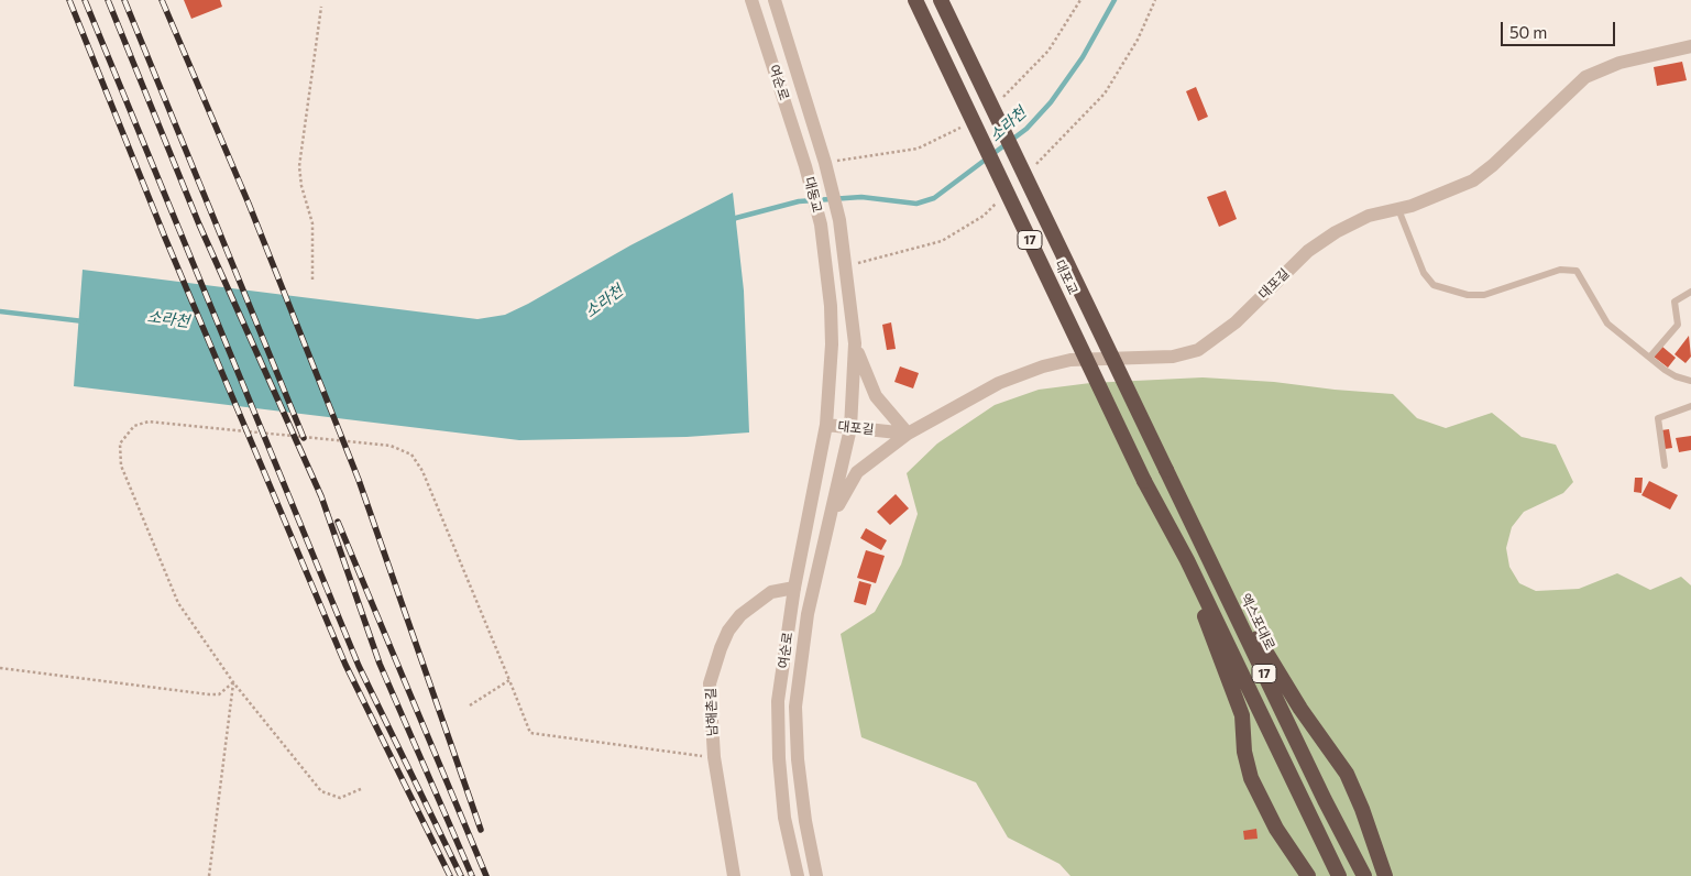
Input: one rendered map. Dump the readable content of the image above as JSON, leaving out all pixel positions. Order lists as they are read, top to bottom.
{
  "streets": {
    "highway": ["17", "대포교", "엑스포대로"],
    "street": [
      "여순로",
      "대동교",
      "대포길",
      "남해촌길"
    ]
  },
  "crossings": [
    ["여순로", "대동교"],
    ["여순로", "대포길"],
    ["여순로", "남해촌길"],
    ["17", "대포교"],
    ["대포교", "엑스포대로"]
  ],
  "water": ["소라천"],
  "scale_bar": "50 m"
}
